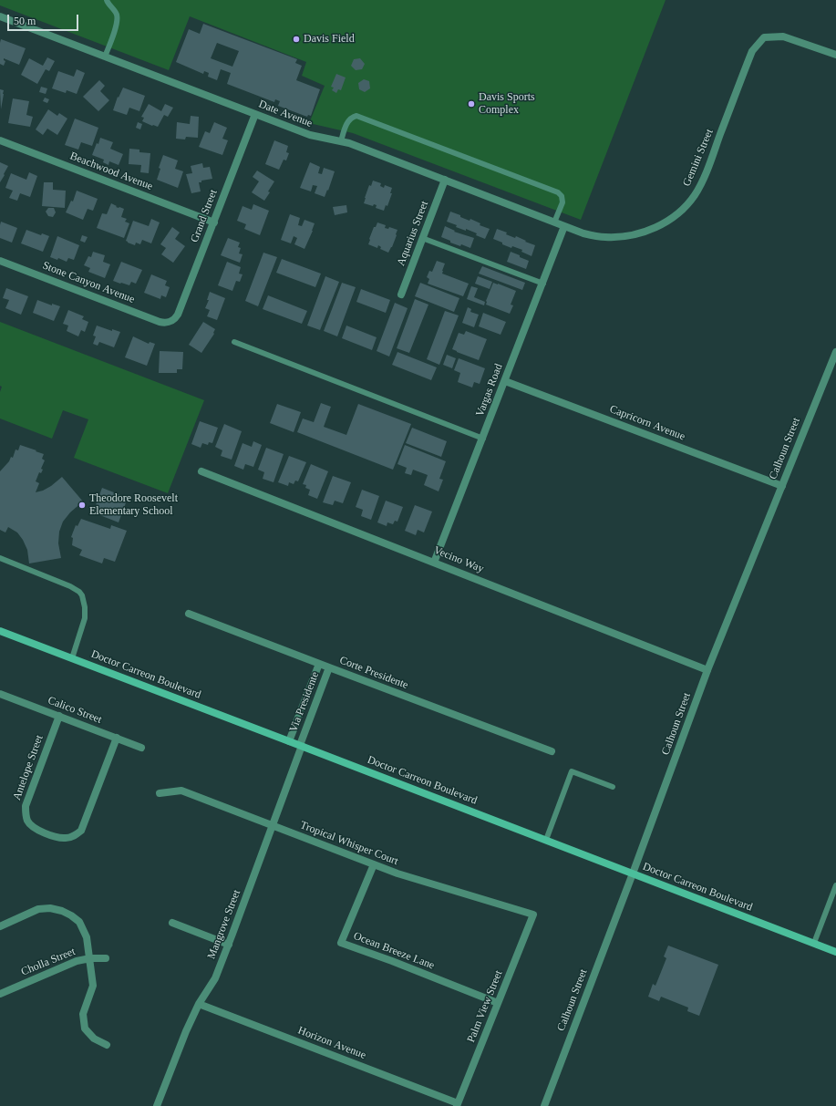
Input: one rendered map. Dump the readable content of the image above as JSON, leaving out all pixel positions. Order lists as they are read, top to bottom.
{
  "streets": {
    "main road": ["Doctor Carreon Boulevard"],
    "street": [
      "Date Avenue",
      "Gemini Street",
      "Beachwood Avenue",
      "Grand Street",
      "Aquarius Street",
      "Stone Canyon Avenue",
      "Vargas Road",
      "Capricorn Avenue",
      "Calhoun Street",
      "Vecino Way",
      "Corte Presidente",
      "Via Presidente",
      "Calico Street",
      "Antelope Street",
      "Tropical Whisper Court",
      "Mangrove Street",
      "Ocean Breeze Lane",
      "Cholla Street",
      "Palm View Street",
      "Horizon Avenue"
    ]
  },
  "crossings": [
    ["Date Avenue", "Gemini Street"],
    ["Date Avenue", "Grand Street"],
    ["Date Avenue", "Aquarius Street"],
    ["Date Avenue", "Vargas Road"],
    ["Gemini Street", "Vargas Road"],
    ["Beachwood Avenue", "Grand Street"],
    ["Grand Street", "Stone Canyon Avenue"],
    ["Vargas Road", "Capricorn Avenue"],
    ["Vargas Road", "Vecino Way"],
    ["Capricorn Avenue", "Calhoun Street"],
    ["Calhoun Street", "Vecino Way"],
    ["Calhoun Street", "Doctor Carreon Boulevard"],
    ["Corte Presidente", "Via Presidente"],
    ["Doctor Carreon Boulevard", "Via Presidente"],
    ["Doctor Carreon Boulevard", "Mangrove Street"],
    ["Via Presidente", "Mangrove Street"],
    ["Calico Street", "Antelope Street"],
    ["Tropical Whisper Court", "Mangrove Street"],
    ["Tropical Whisper Court", "Ocean Breeze Lane"],
    ["Tropical Whisper Court", "Palm View Street"],
    ["Mangrove Street", "Horizon Avenue"],
    ["Ocean Breeze Lane", "Palm View Street"],
    ["Palm View Street", "Horizon Avenue"]
  ],
  "places": ["Davis Field", "Davis Sports Complex", "Theodore Roosevelt Elementary School"],
  "scale_bar": "50 m"
}
